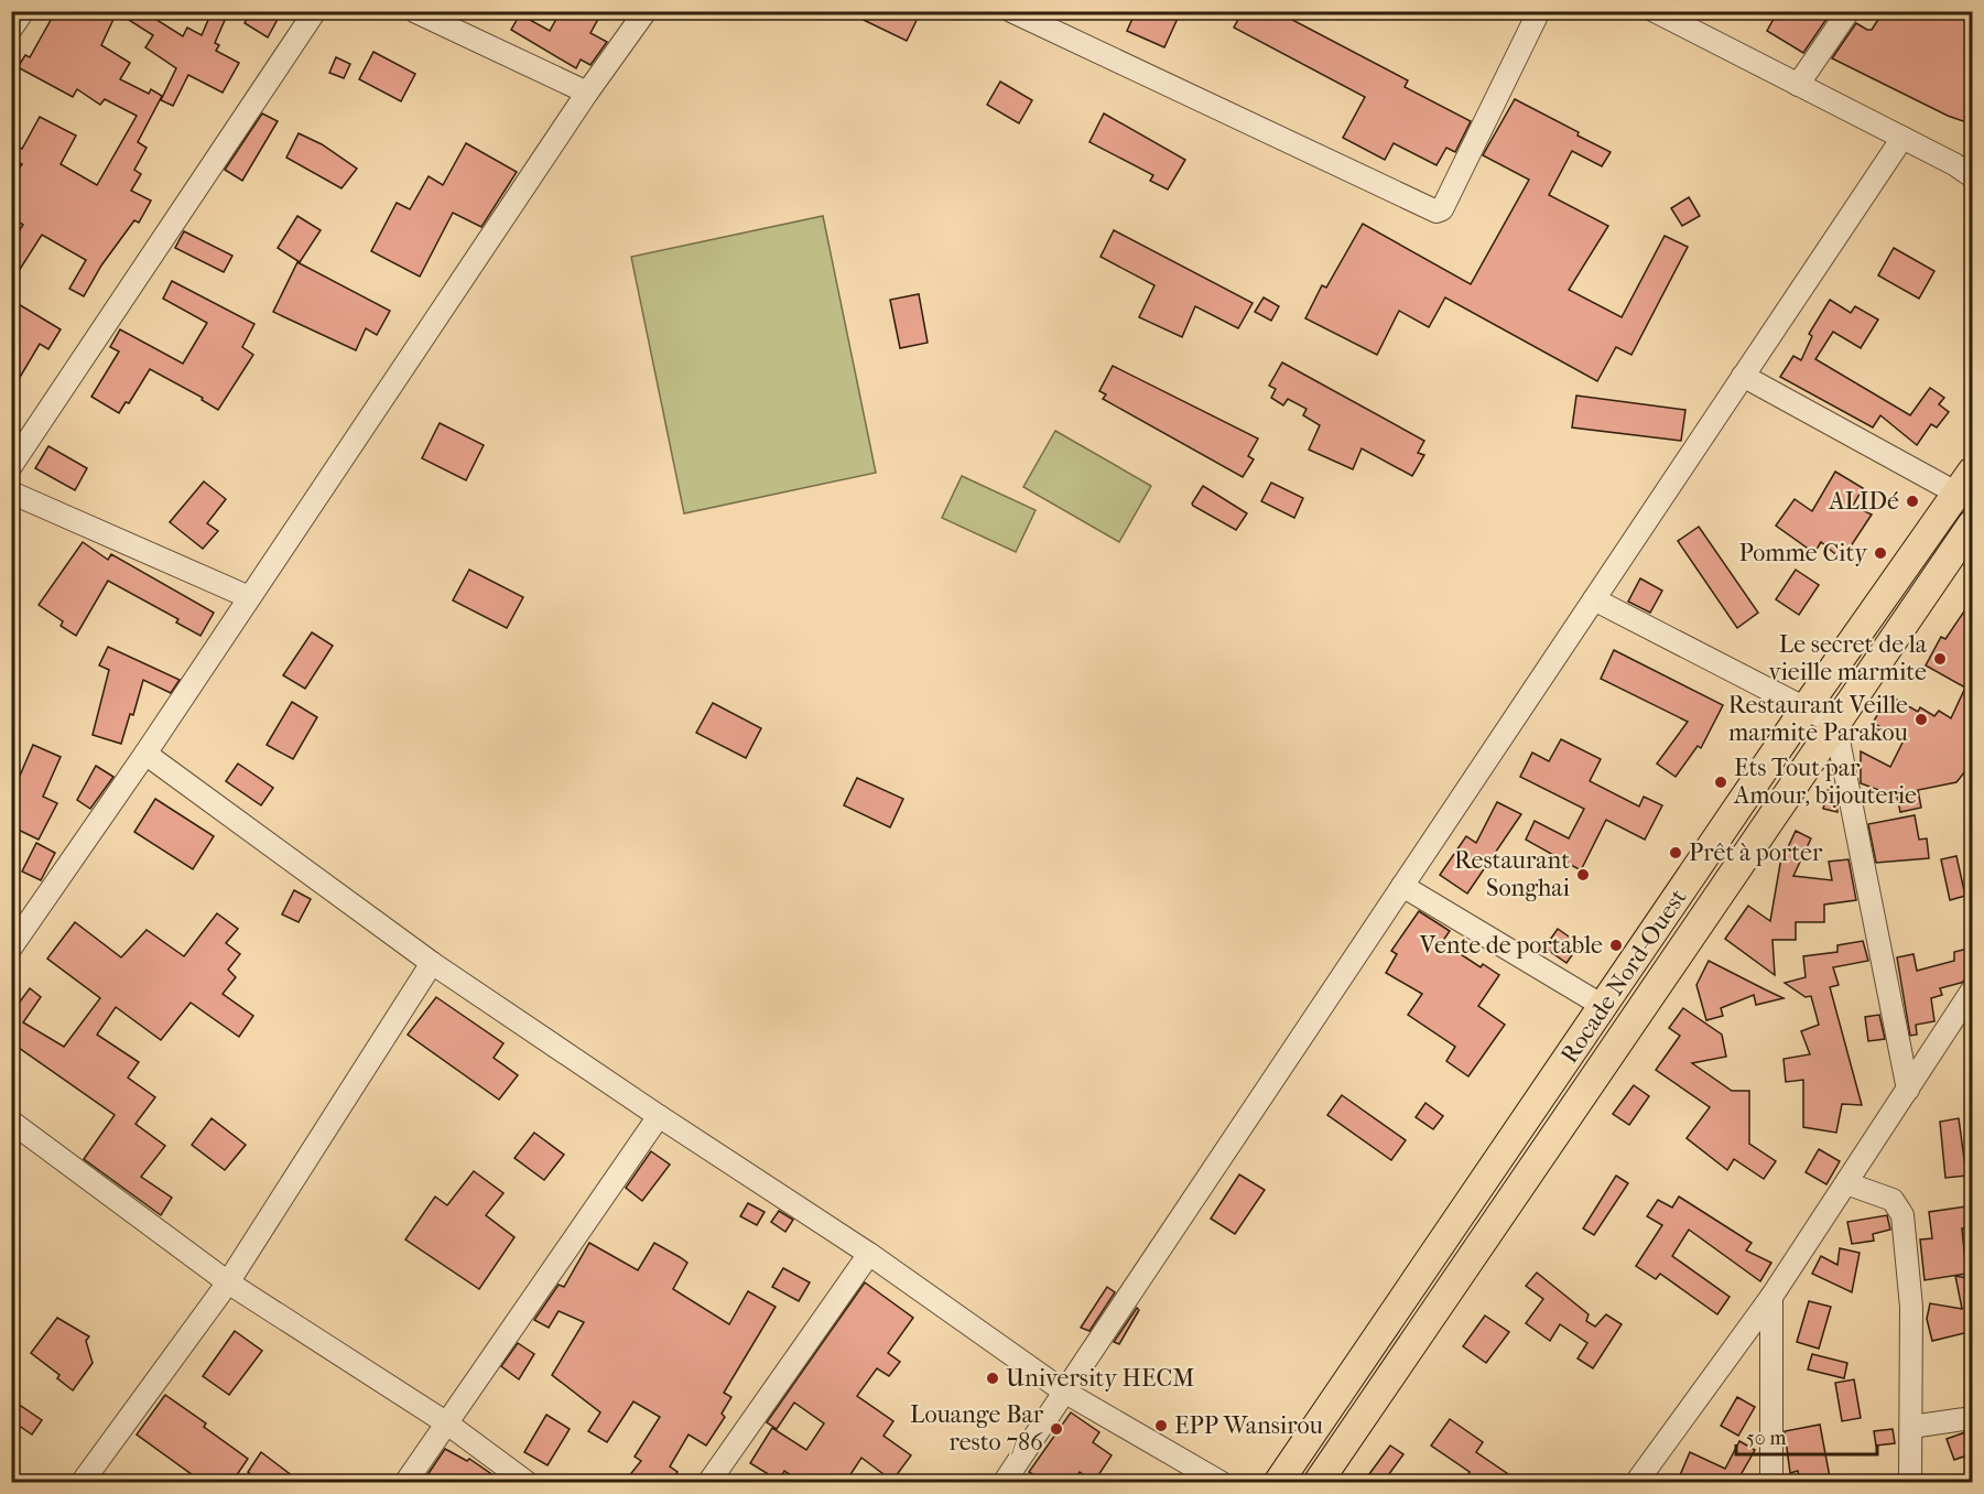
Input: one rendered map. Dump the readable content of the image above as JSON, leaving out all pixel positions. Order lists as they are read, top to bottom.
{
  "streets": {
    "main road": ["Rocade Nord-Ouest"]
  },
  "places": [
    "ALIDé",
    "Pomme City",
    "Le secret de la vieille marmite",
    "Restaurant Veille marmite Parakou",
    "Ets Tout par Amour, bijouterie",
    "Prêt à porter",
    "Restaurant Songhai",
    "Vente de portable",
    "University HECM",
    "EPP Wansirou",
    "Louange Bar resto 786"
  ],
  "scale_bar": "50 m"
}
